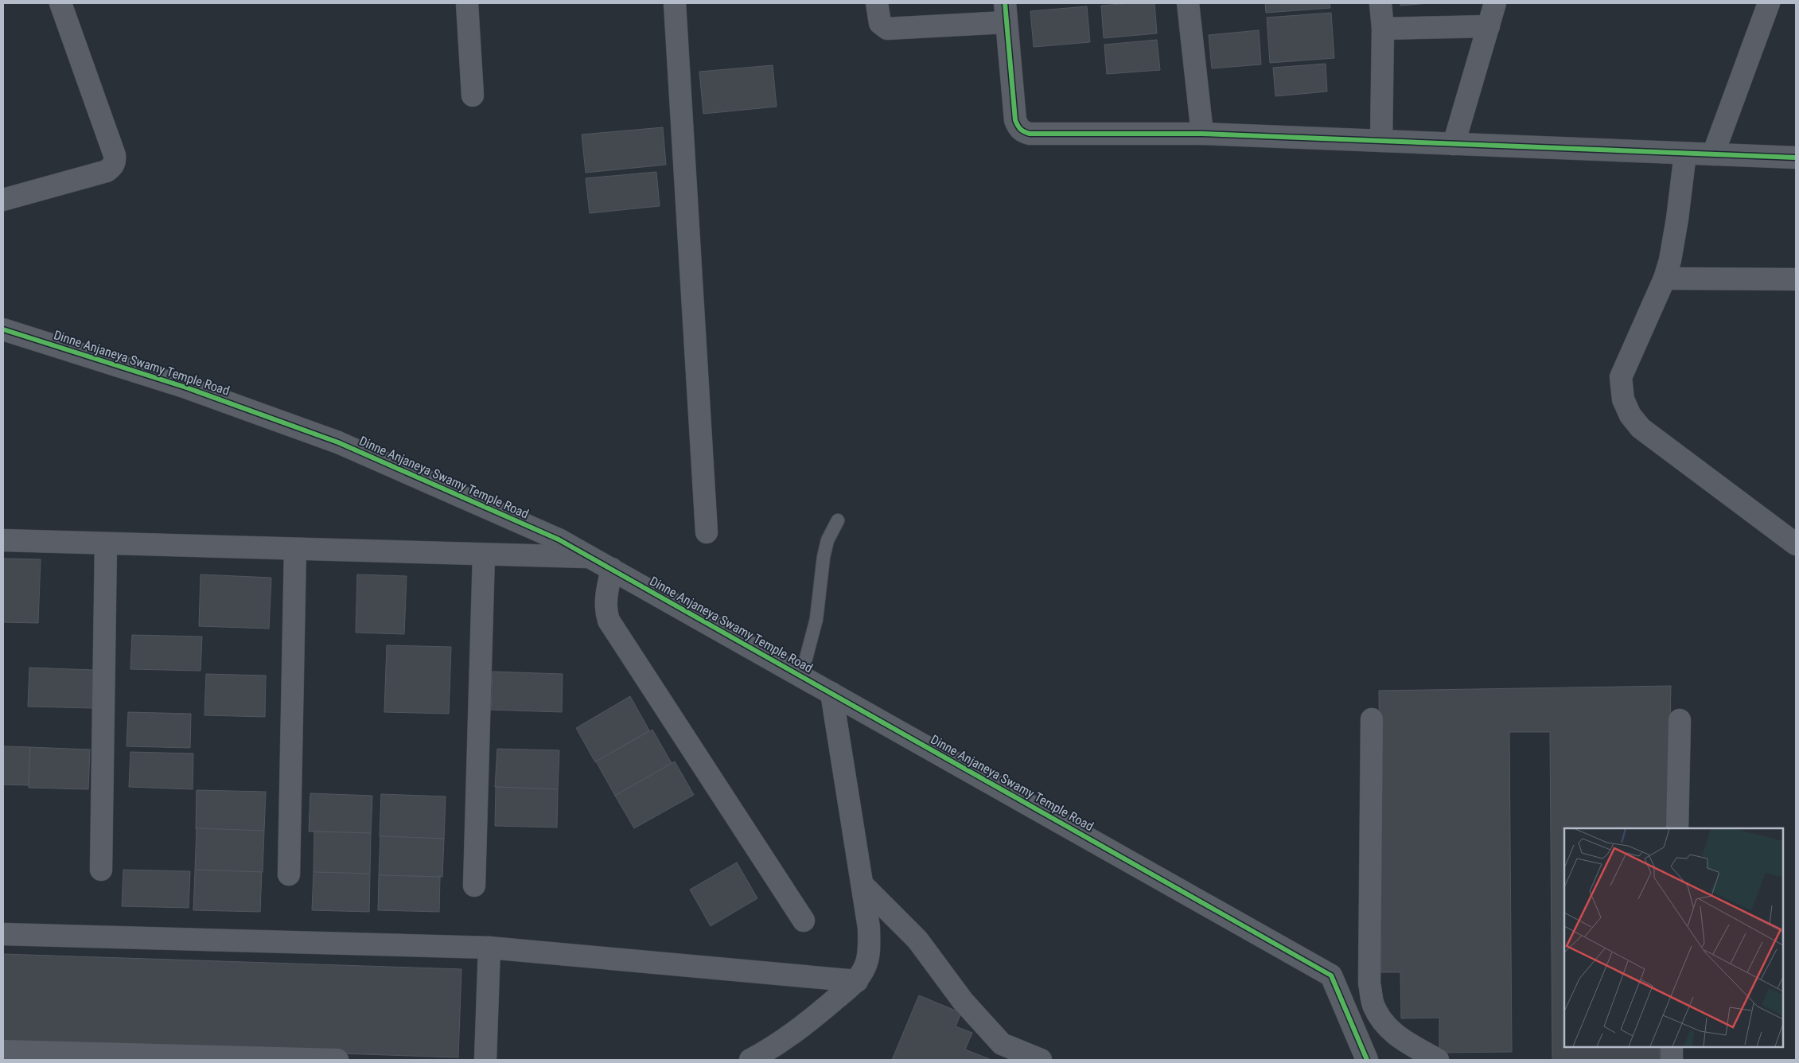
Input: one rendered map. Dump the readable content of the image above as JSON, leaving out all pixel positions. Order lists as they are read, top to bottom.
{
  "streets": {
    "street": ["Dinne Anjaneya Swamy Temple Road"]
  }
}
